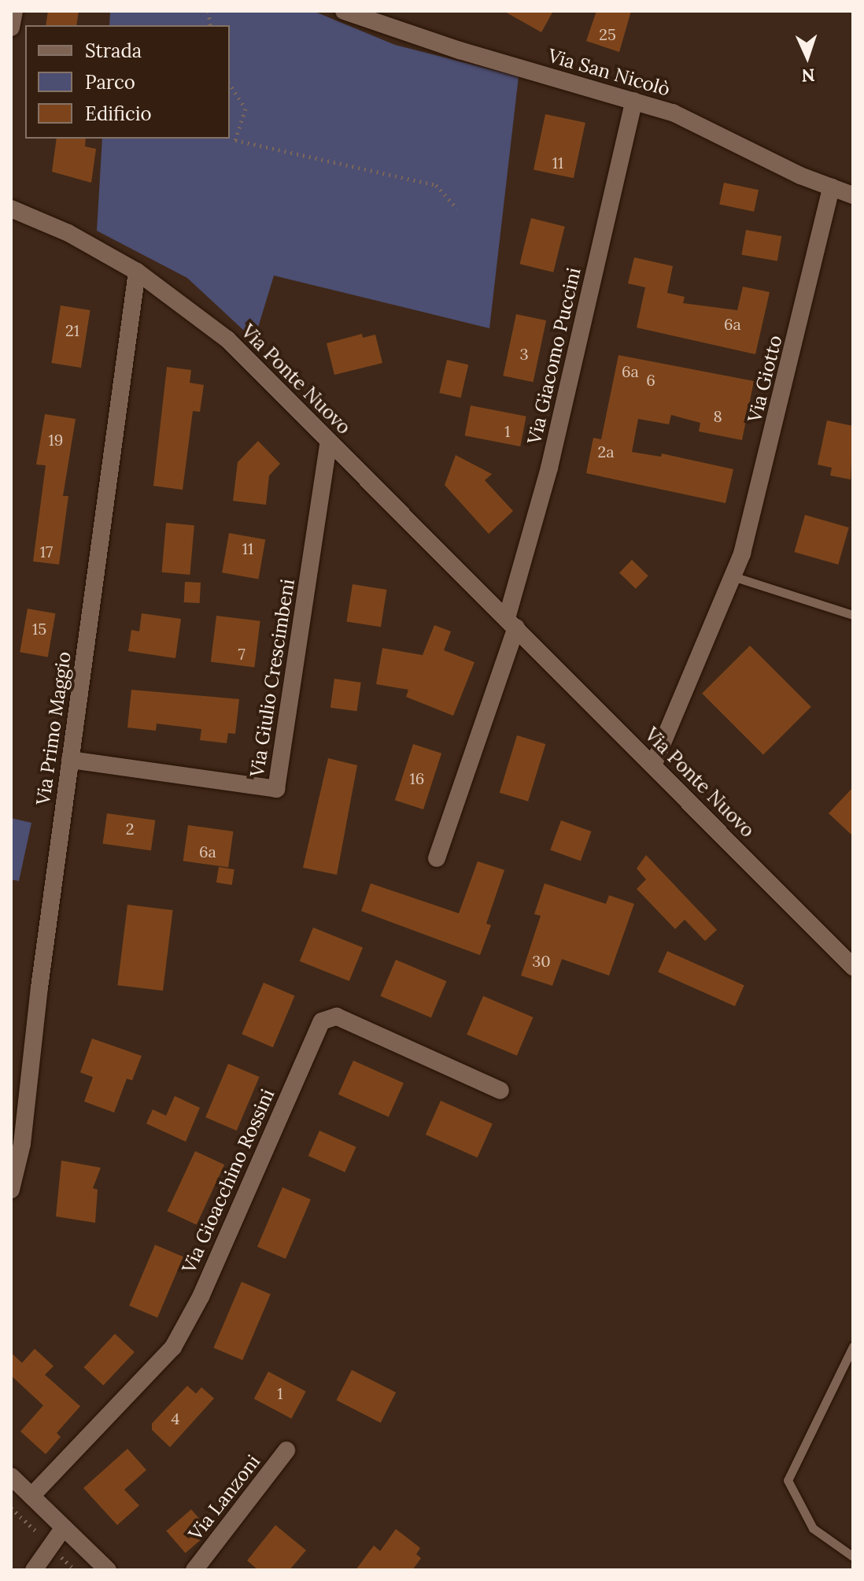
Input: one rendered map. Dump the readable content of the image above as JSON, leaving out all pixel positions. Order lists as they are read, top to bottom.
{
  "streets": {
    "street": [
      "Via San Nicolò",
      "Via Giacomo Puccini",
      "Via Giotto",
      "Via Ponte Nuovo",
      "Via Giulio Crescimbeni",
      "Via Primo Maggio",
      "Via Gioacchino Rossini",
      "Via Lanzoni"
    ]
  },
  "crossings": [
    ["Via San Nicolò", "Via Giacomo Puccini"],
    ["Via San Nicolò", "Via Giotto"],
    ["Via Giacomo Puccini", "Via Ponte Nuovo"],
    ["Via Giotto", "Via Ponte Nuovo"],
    ["Via Ponte Nuovo", "Via Giulio Crescimbeni"],
    ["Via Ponte Nuovo", "Via Primo Maggio"],
    ["Via Giulio Crescimbeni", "Via Primo Maggio"]
  ],
  "house_numbers": [
    "25",
    "11",
    "6a",
    "21",
    "3",
    "6a",
    "6",
    "8",
    "1",
    "19",
    "2a",
    "11",
    "17",
    "15",
    "7",
    "16",
    "2",
    "6a",
    "30",
    "1",
    "4"
  ],
  "legend": ["Strada", "Parco", "Edificio"],
  "north": "bottom"
}
